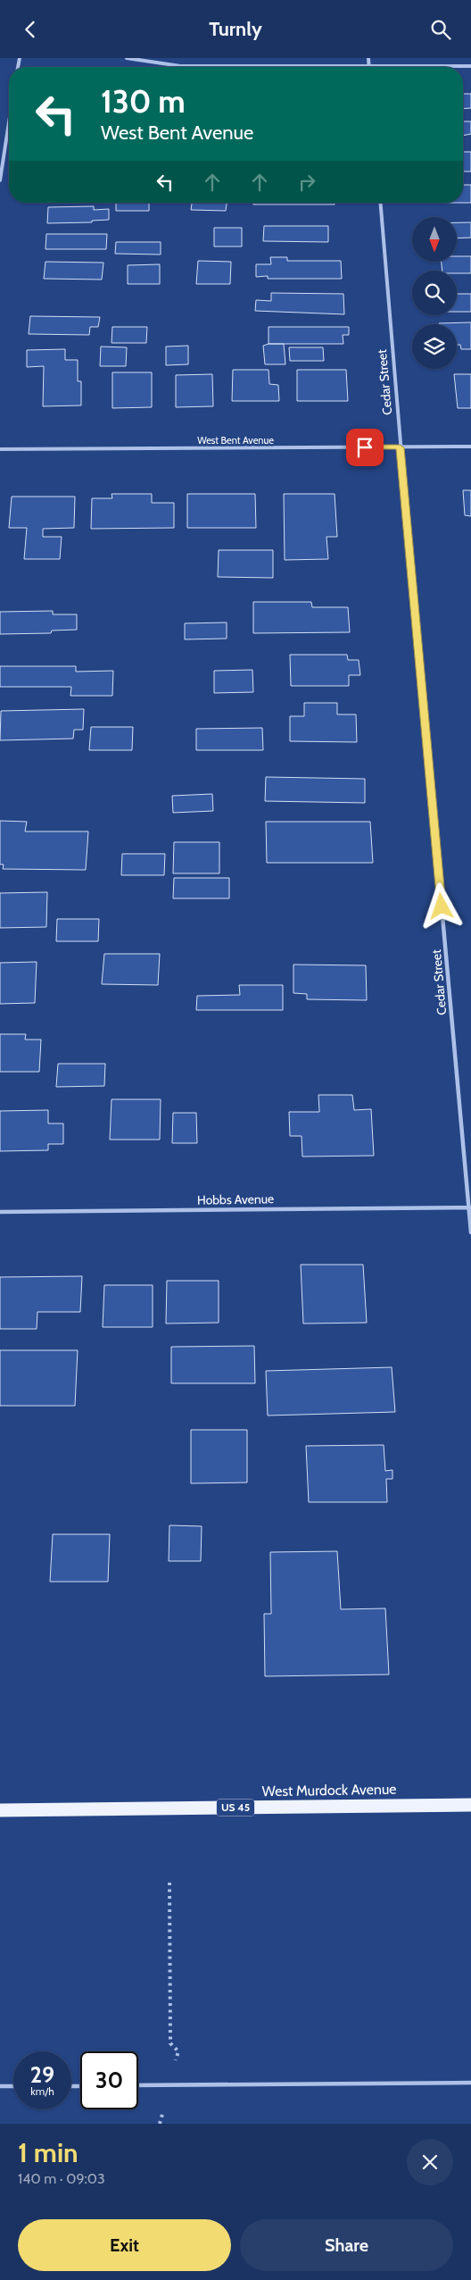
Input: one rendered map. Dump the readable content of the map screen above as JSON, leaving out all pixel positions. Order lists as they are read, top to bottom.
{
  "streets": {
    "main road": ["West Murdock Avenue", "US 45"],
    "street": ["Cedar Street", "West Bent Avenue", "Hobbs Avenue"]
  },
  "crossings": [
    ["Cedar Street", "West Bent Avenue"],
    ["Cedar Street", "Hobbs Avenue"]
  ],
  "north": "bottom",
  "page": {
    "header": "Turnly",
    "turn": ["130 m", "West Bent Avenue"],
    "speed": "29 km/h",
    "limit": "30",
    "heading": ["1 min", "140 m · 09:03"],
    "buttons": ["Exit", "Share"]
  }
}
